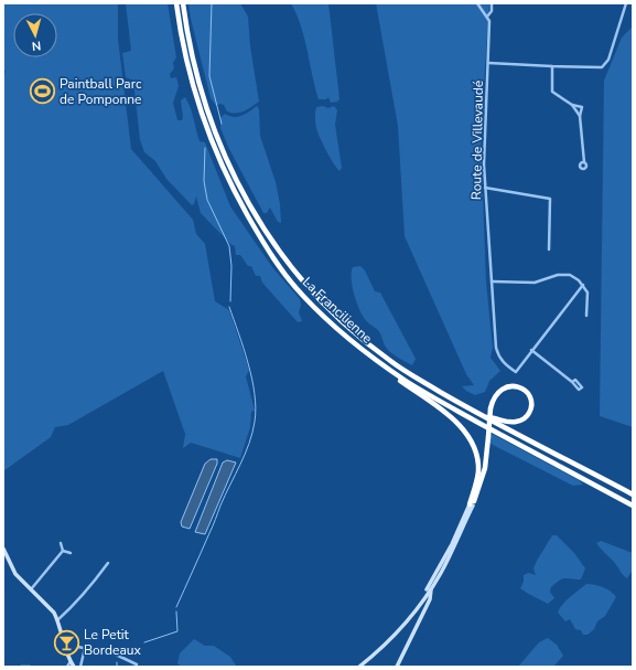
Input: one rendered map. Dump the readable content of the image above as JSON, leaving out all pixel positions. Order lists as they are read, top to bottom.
{
  "streets": {
    "highway": ["La Francilienne"],
    "street": ["Route de Villevaudé"]
  },
  "places": {
    "sports": ["Paintball Parc de Pomponne"],
    "bar": ["Le Petit Bordeaux"]
  },
  "north": "bottom"
}
